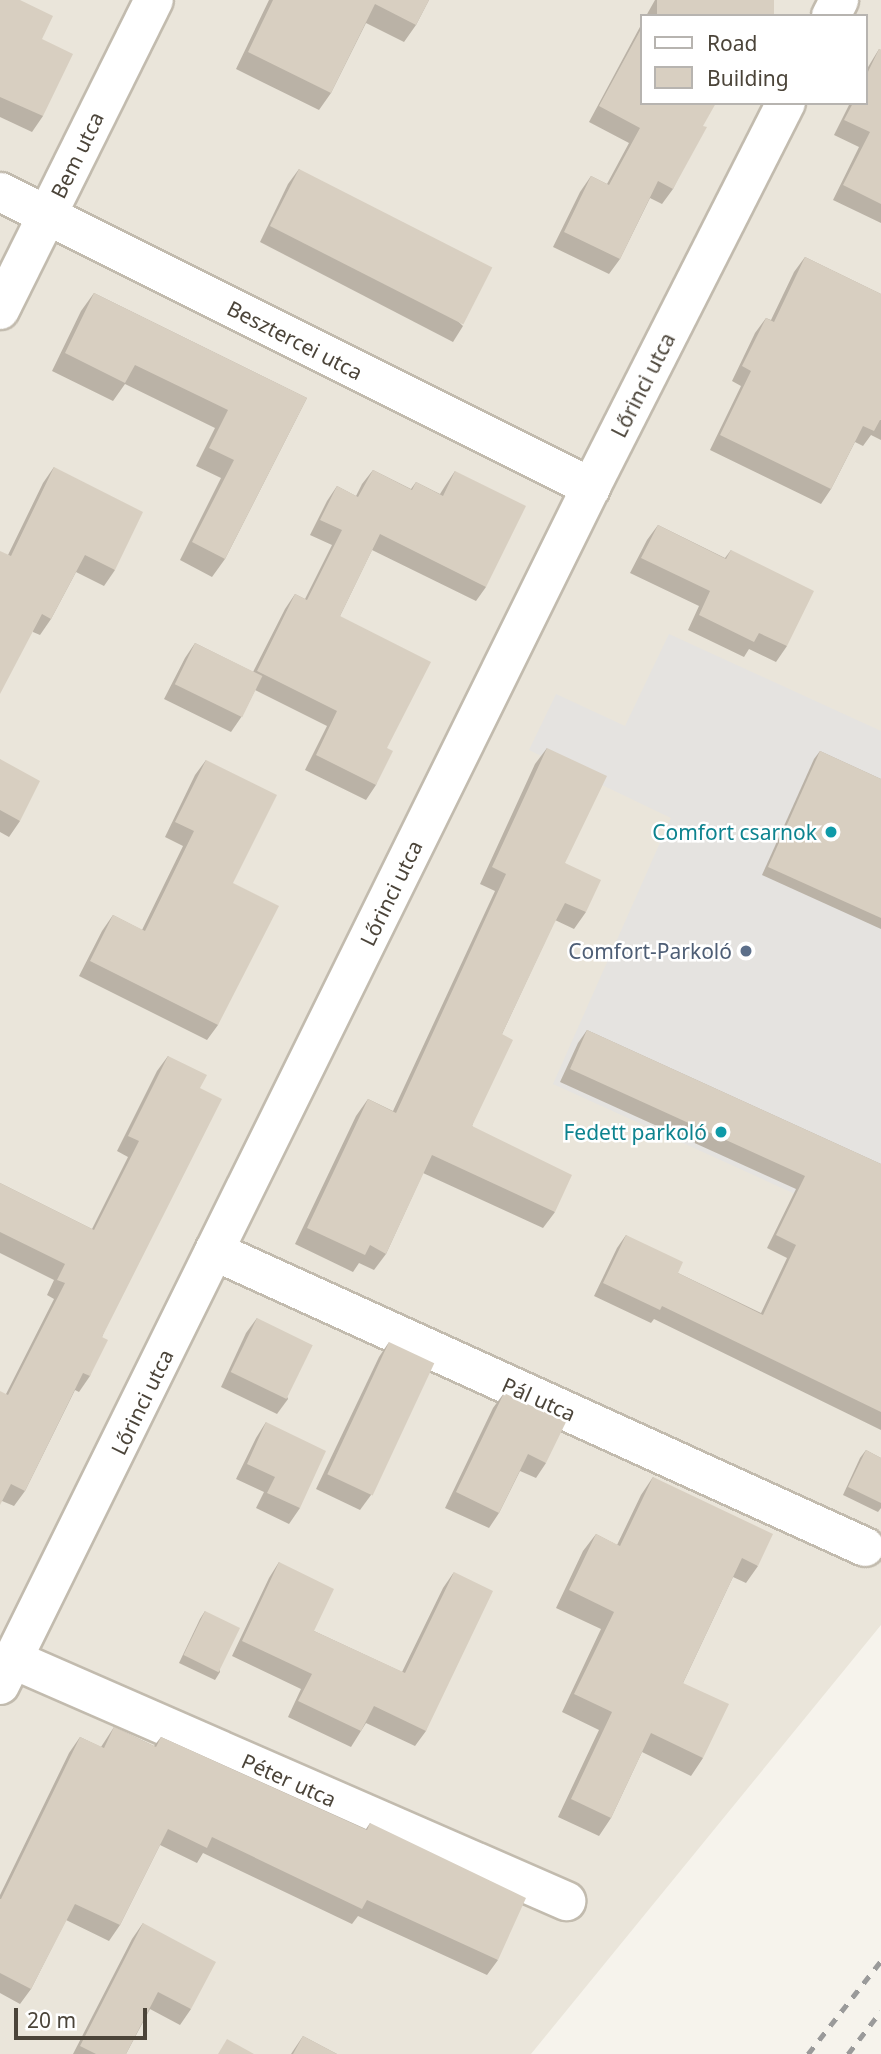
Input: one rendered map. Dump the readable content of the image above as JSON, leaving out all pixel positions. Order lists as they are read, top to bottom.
{
  "streets": {
    "street": [
      "Bem utca",
      "Besztercei utca",
      "Lőrinci utca",
      "Pál utca",
      "Péter utca"
    ]
  },
  "crossings": [
    ["Bem utca", "Besztercei utca"],
    ["Besztercei utca", "Lőrinci utca"],
    ["Lőrinci utca", "Pál utca"],
    ["Lőrinci utca", "Péter utca"]
  ],
  "places": ["Comfort csarnok", "Comfort-Parkoló", "Fedett parkoló"],
  "legend": ["Road", "Building"],
  "scale_bar": "20 m"
}
